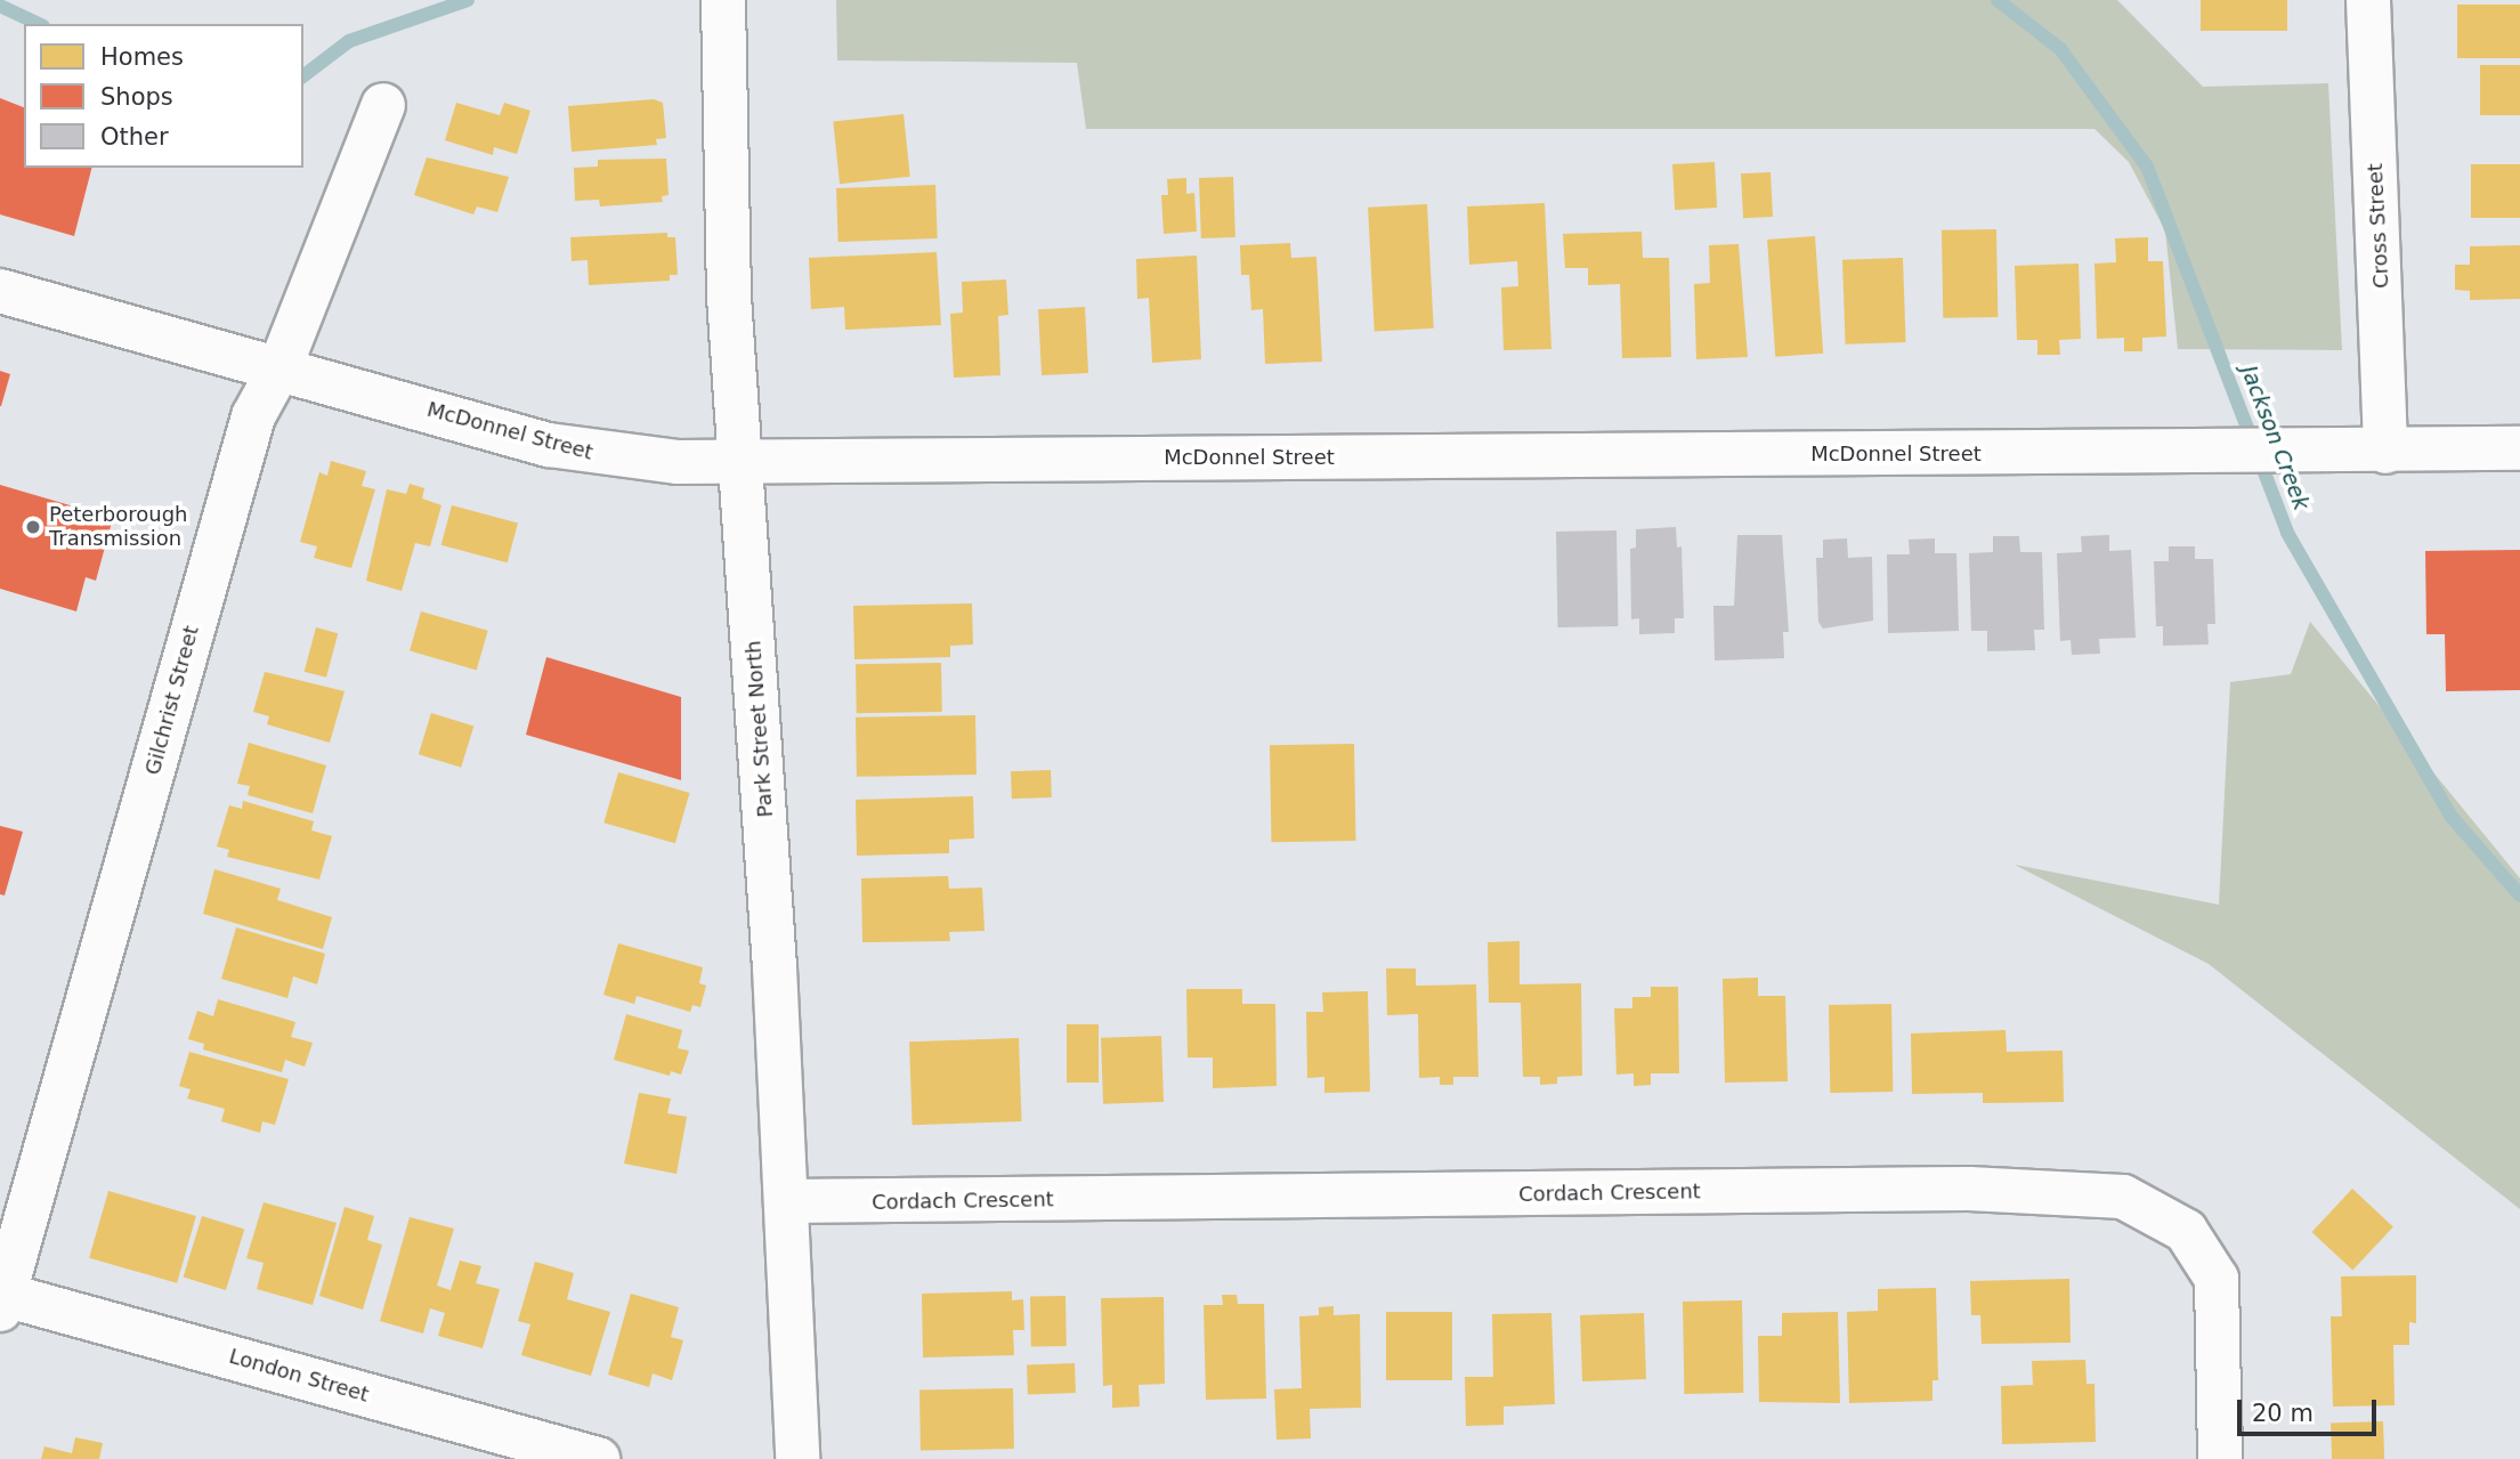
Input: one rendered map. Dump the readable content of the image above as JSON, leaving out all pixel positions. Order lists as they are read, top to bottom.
{
  "streets": {
    "street": [
      "Cross Street",
      "McDonnel Street",
      "Gilchrist Street",
      "Park Street North",
      "Cordach Crescent",
      "London Street"
    ]
  },
  "crossings": [
    ["Cross Street", "McDonnel Street"],
    ["McDonnel Street", "Gilchrist Street"],
    ["McDonnel Street", "Park Street North"],
    ["Gilchrist Street", "London Street"],
    ["Park Street North", "Cordach Crescent"]
  ],
  "water": ["Jackson Creek"],
  "places": ["Peterborough Transmission"],
  "legend": ["Homes", "Shops", "Other"],
  "scale_bar": "20 m"
}
